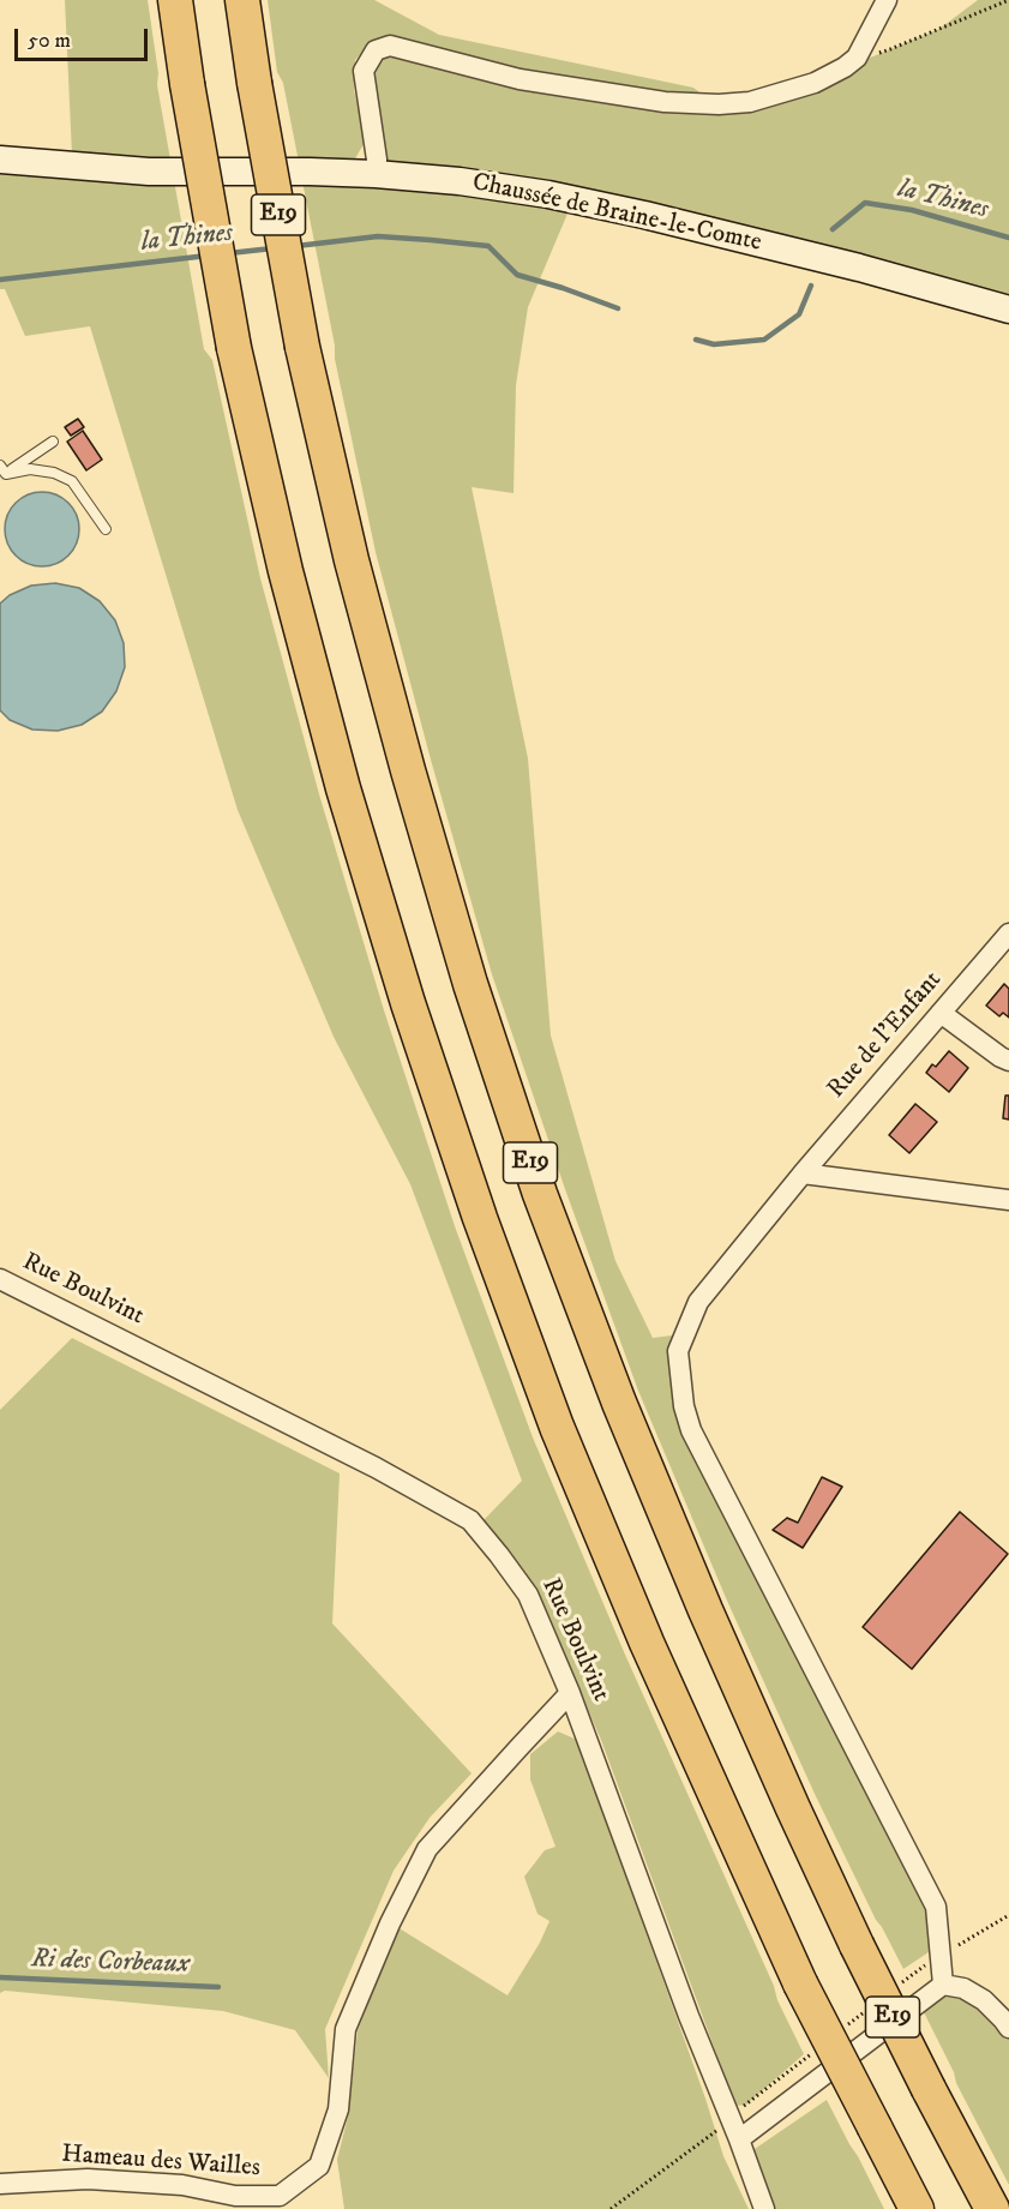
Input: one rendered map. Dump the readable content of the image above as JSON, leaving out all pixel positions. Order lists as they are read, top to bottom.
{
  "streets": {
    "highway": ["E19"],
    "main road": ["Chaussée de Braine-le-Comte"],
    "street": ["Rue de l'Enfant", "Rue Boulvint", "Hameau des Wailles"]
  },
  "crossings": [
    ["Rue Boulvint", "Hameau des Wailles"]
  ],
  "water": ["la Thines", "Ri des Corbeaux"],
  "scale_bar": "50 m"
}
